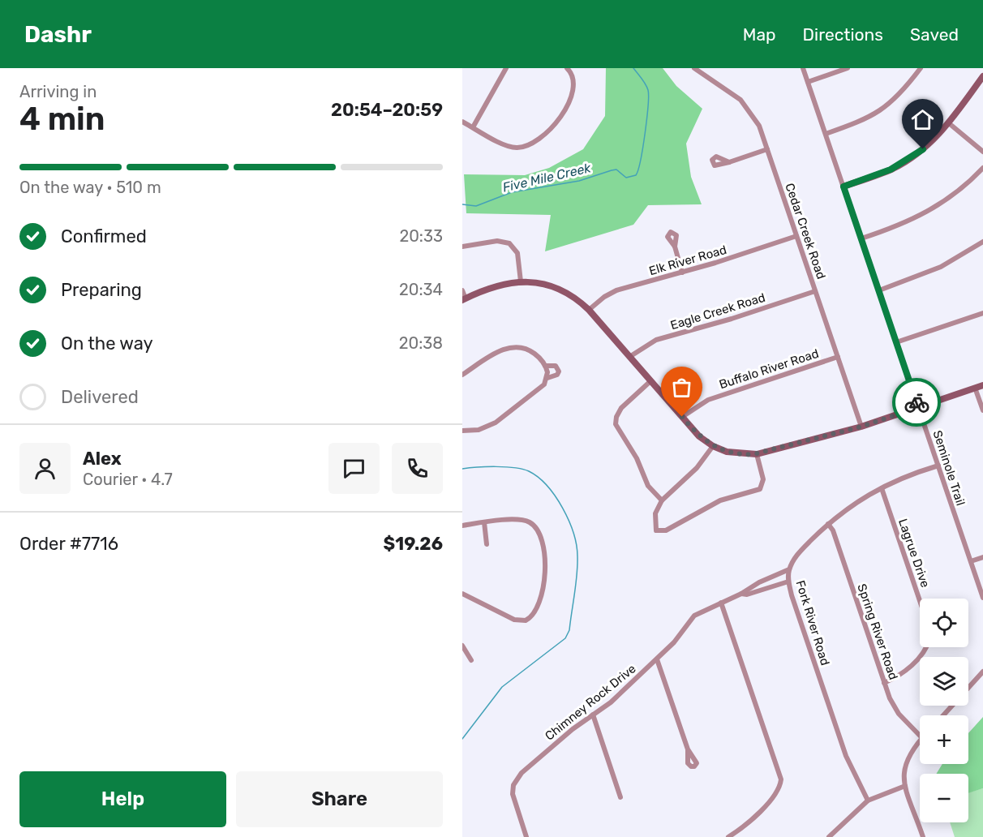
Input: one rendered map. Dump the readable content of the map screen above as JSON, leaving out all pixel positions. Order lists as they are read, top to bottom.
{
  "streets": {
    "street": [
      "Cedar Creek Road",
      "Elk River Road",
      "Eagle Creek Road",
      "Buffalo River Road",
      "Seminole Trail",
      "Lagrue Drive",
      "Fork River Road",
      "Spring River Road",
      "Chimney Rock Drive"
    ]
  },
  "crossings": [
    ["Cedar Creek Road", "Elk River Road"],
    ["Cedar Creek Road", "Eagle Creek Road"],
    ["Cedar Creek Road", "Buffalo River Road"],
    ["Seminole Trail", "Fork River Road"],
    ["Lagrue Drive", "Fork River Road"],
    ["Fork River Road", "Spring River Road"],
    ["Fork River Road", "Chimney Rock Drive"]
  ],
  "water": ["Five Mile Creek"],
  "page": {
    "header": "Dashr",
    "nav": ["Map", "Directions", "Saved"],
    "heading": ["4 min", "Arriving in", "20:54–20:59"],
    "panel": [
      "Alex",
      "Courier · 4.7",
      "Order #7716",
      "$19.26"
    ],
    "bar": "On the way · 510 m",
    "list": [
      ["Confirmed", "20:33"],
      ["Preparing", "20:34"],
      ["On the way", "20:38"],
      "Delivered"
    ],
    "map_buttons": ["+", "−"],
    "buttons": ["Help", "Share"]
  }
}
